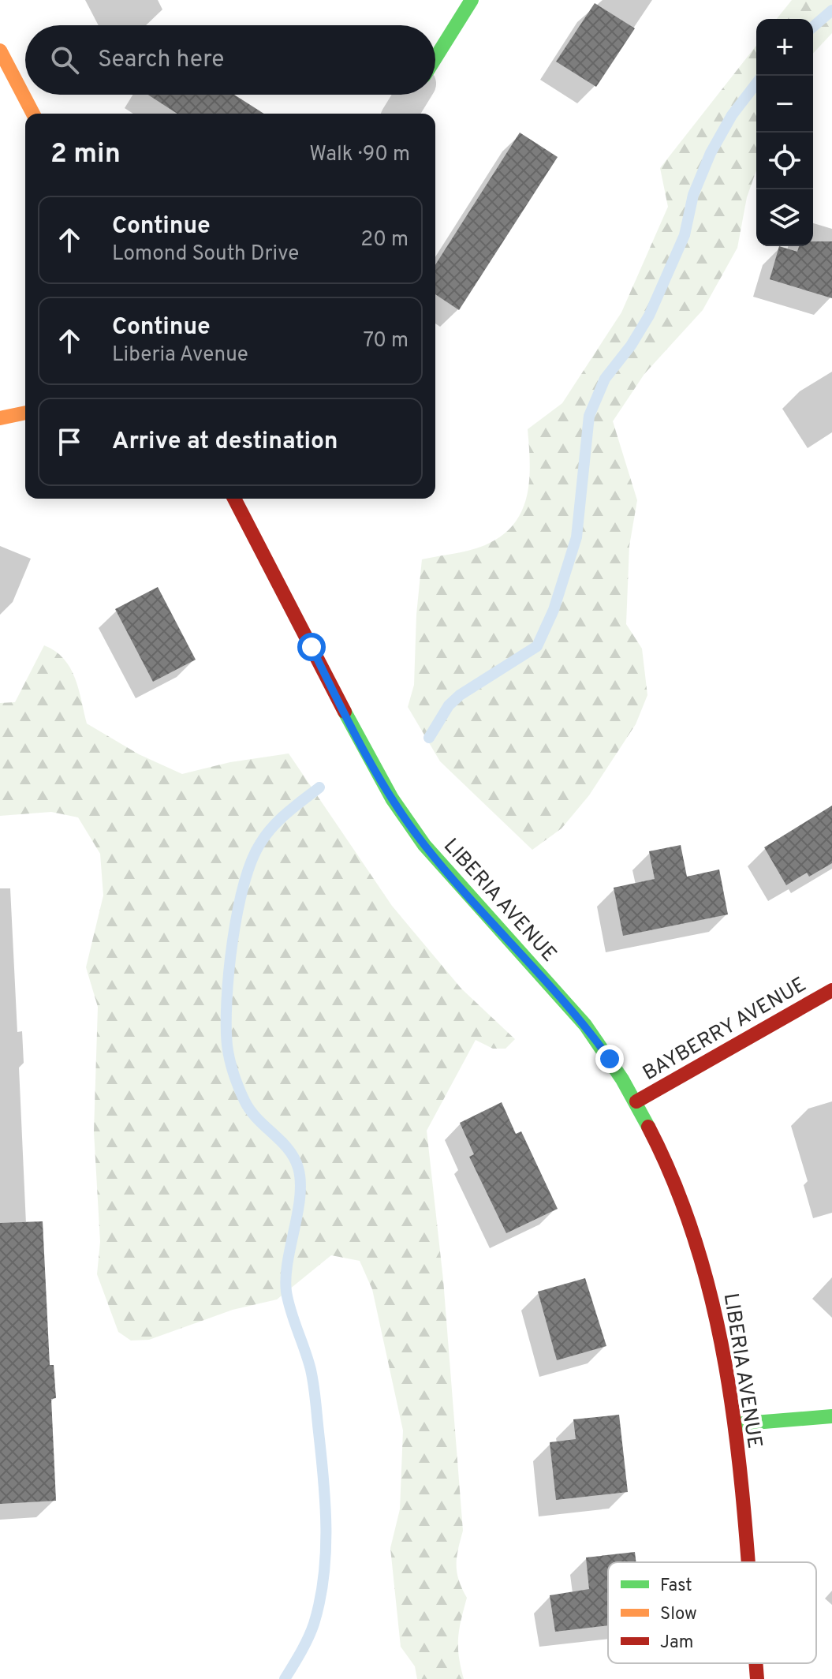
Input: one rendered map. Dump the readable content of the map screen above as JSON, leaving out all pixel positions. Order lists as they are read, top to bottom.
{
  "streets": {
    "main road": ["LIBERIA AVENUE", "BAYBERRY AVENUE"]
  },
  "crossings": [
    ["LIBERIA AVENUE", "BAYBERRY AVENUE"]
  ],
  "legend": ["Fast", "Slow", "Jam"],
  "page": {
    "map_buttons": ["+", "−"],
    "search": "Search here",
    "heading": ["2 min", "Walk · 90 m"],
    "list": [
      ["Continue", "Lomond South Drive", "20 m"],
      ["Continue", "Liberia Avenue", "70 m"],
      "Arrive at destination"
    ]
  }
}
